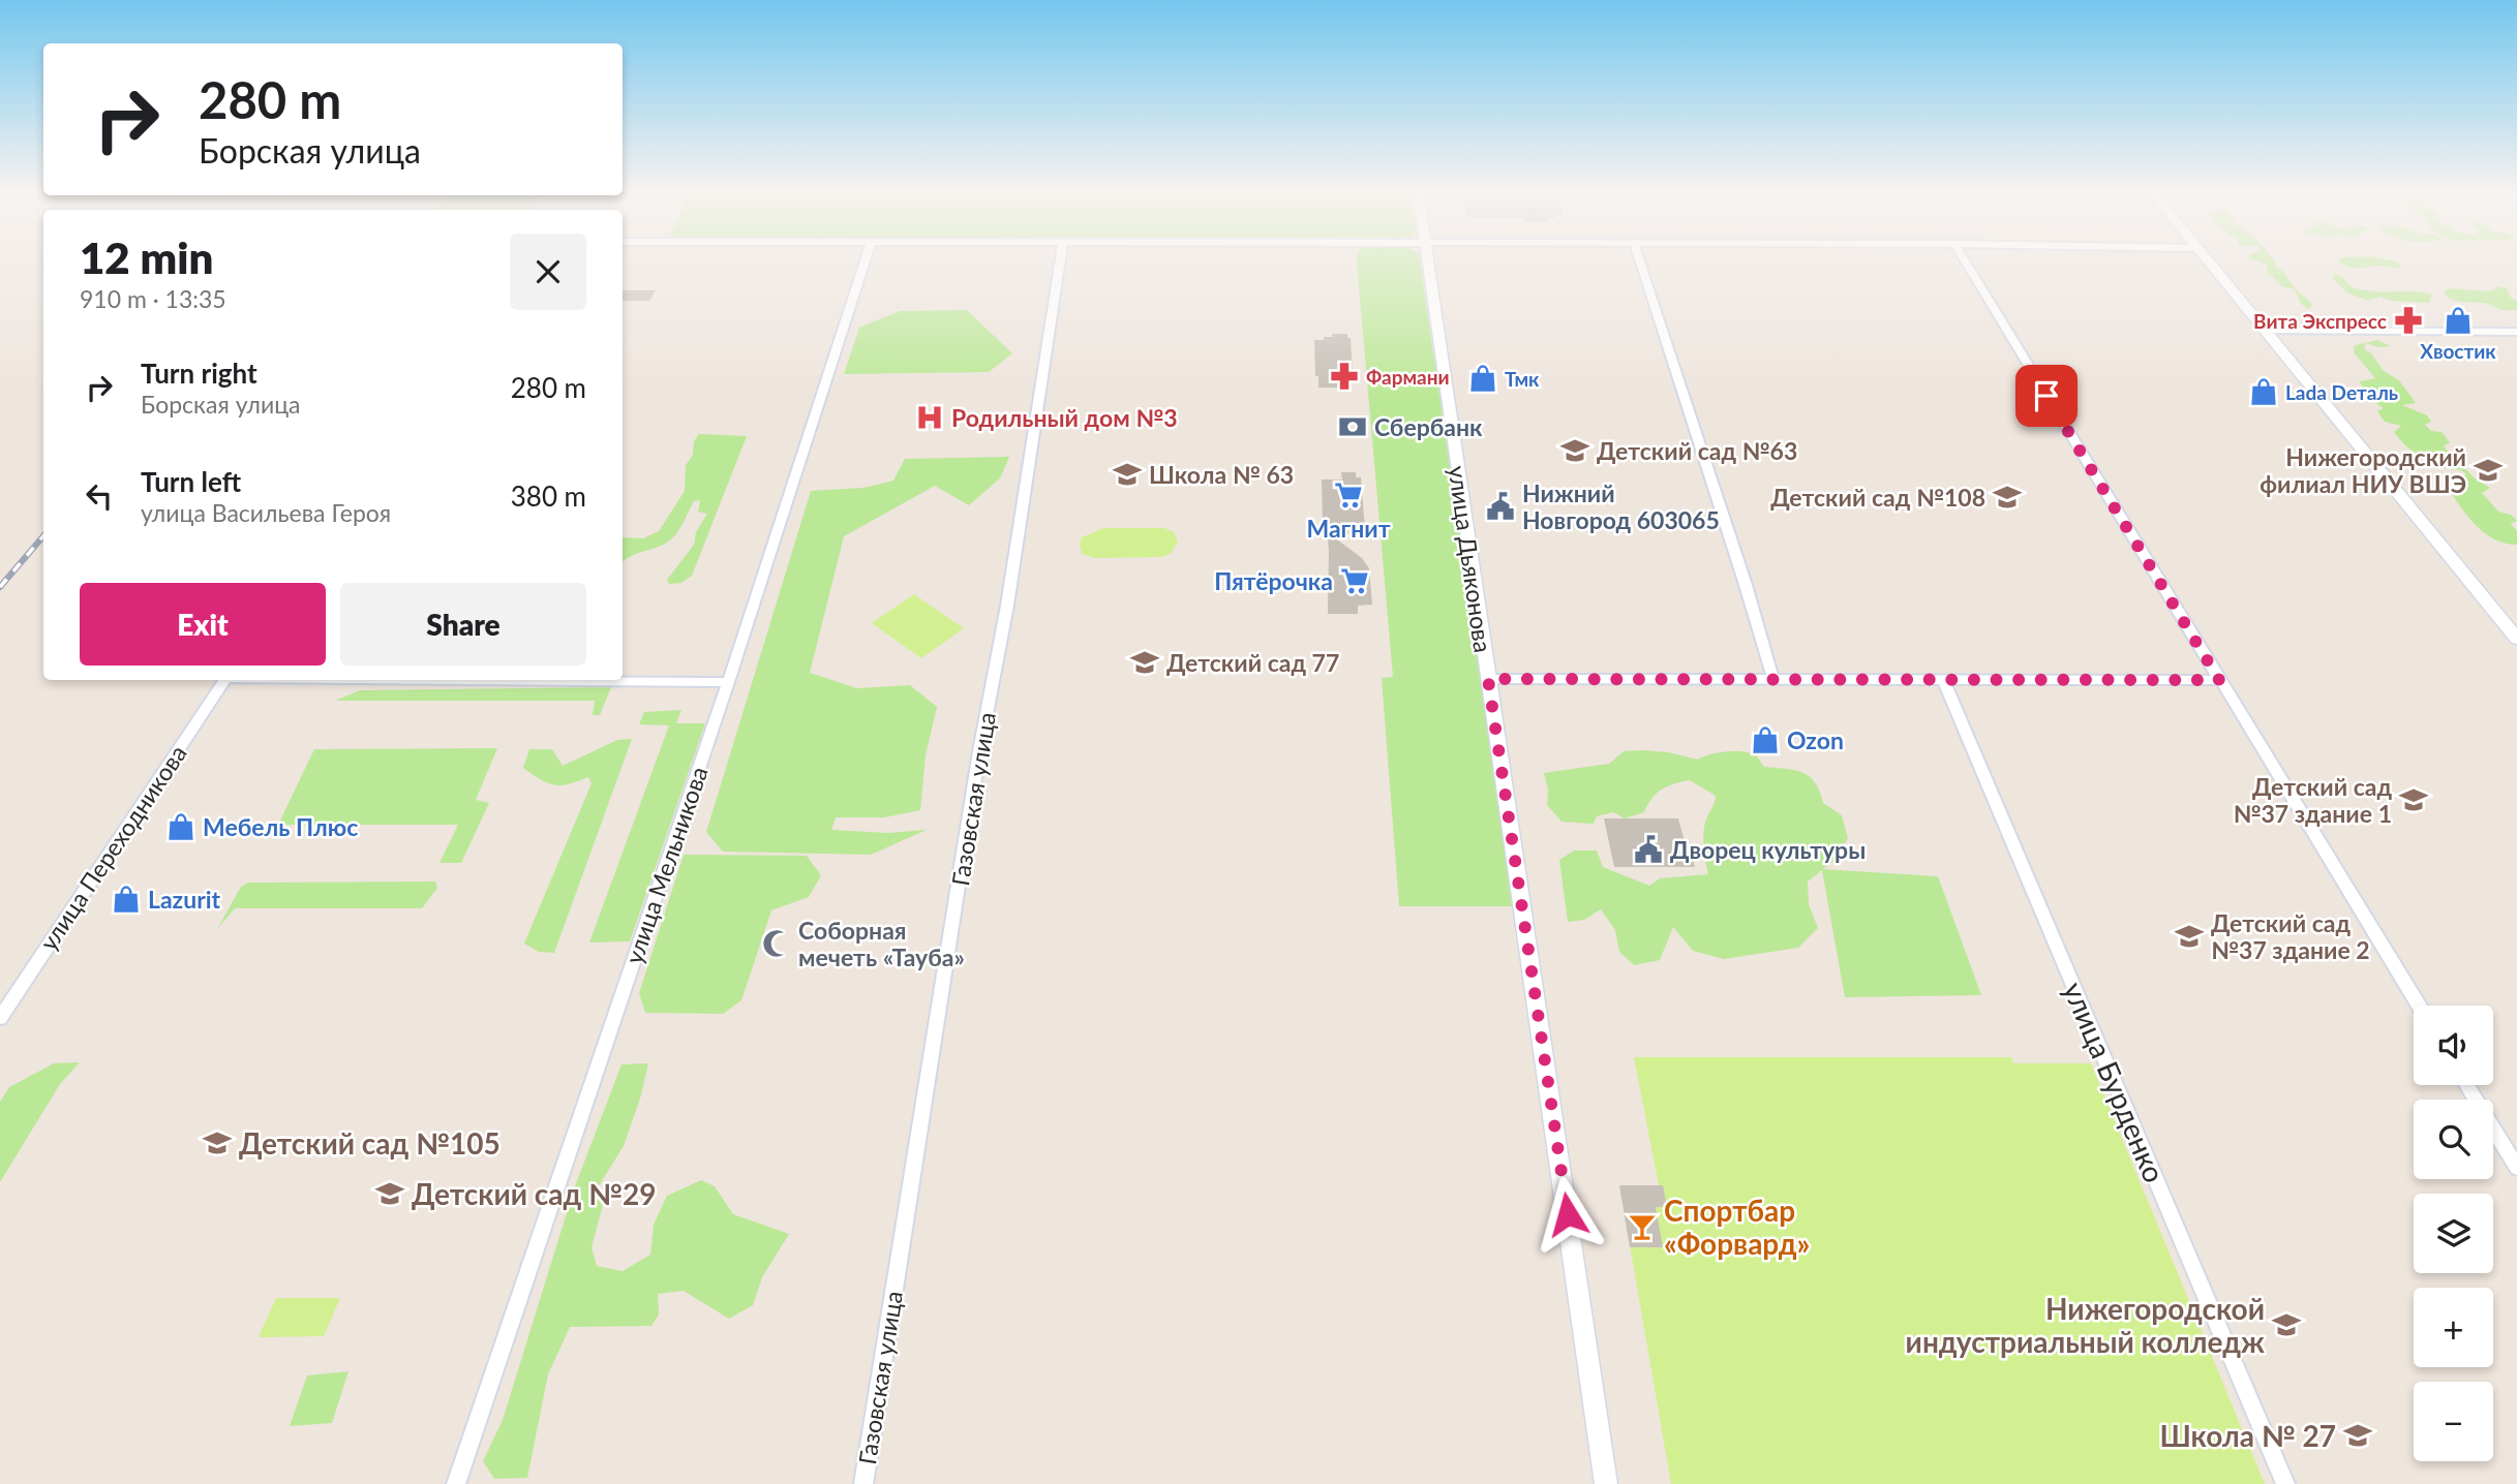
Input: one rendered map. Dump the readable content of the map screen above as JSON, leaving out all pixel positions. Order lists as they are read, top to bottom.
{
  "streets": {
    "main road": ["улица Дьяконова"],
    "street": [
      "Газовская улица",
      "улица Переходникова",
      "улица Мельникова",
      "улица Бурденко"
    ]
  },
  "places": {
    "pharmacy": ["Вита Экспресс", "Фармани"],
    "shop": [
      "Хвостик",
      "Тмк",
      "Lada Dеталь",
      "Ozon",
      "Мебель Плюс",
      "Lazurit"
    ],
    "hospital": ["Родильный дом №3"],
    "bank": ["Сбербанк"],
    "school or university": [
      "Детский сад №63",
      "Нижегородский филиал НИУ ВШЭ",
      "Школа № 63",
      "Детский сад №108",
      "Детский сад 77",
      "Детский сад №37 здание 1",
      "Детский сад №37 здание 2",
      "Детский сад №105",
      "Детский сад №29",
      "Нижегородской индустриальный колледж",
      "Школа № 27"
    ],
    "supermarket": ["Магнит", "Пятёрочка"],
    "public building": ["Нижний Новгород 603065", "Дворец культуры"],
    "mosque": ["Соборная мечеть «Тауба»"],
    "bar": ["Спортбар «Форвард»"]
  },
  "page": {
    "turn": ["280 m", "Борская улица"],
    "heading": ["12 min", "910 m · 13:35"],
    "list": [
      {
        "name": "Turn right",
        "note": "Борская улица",
        "value": "280 m"
      },
      {
        "name": "Turn left",
        "note": "улица Васильева Героя",
        "value": "380 m"
      }
    ],
    "buttons": ["Exit", "Share"],
    "map_buttons": ["+", "−"]
  }
}
